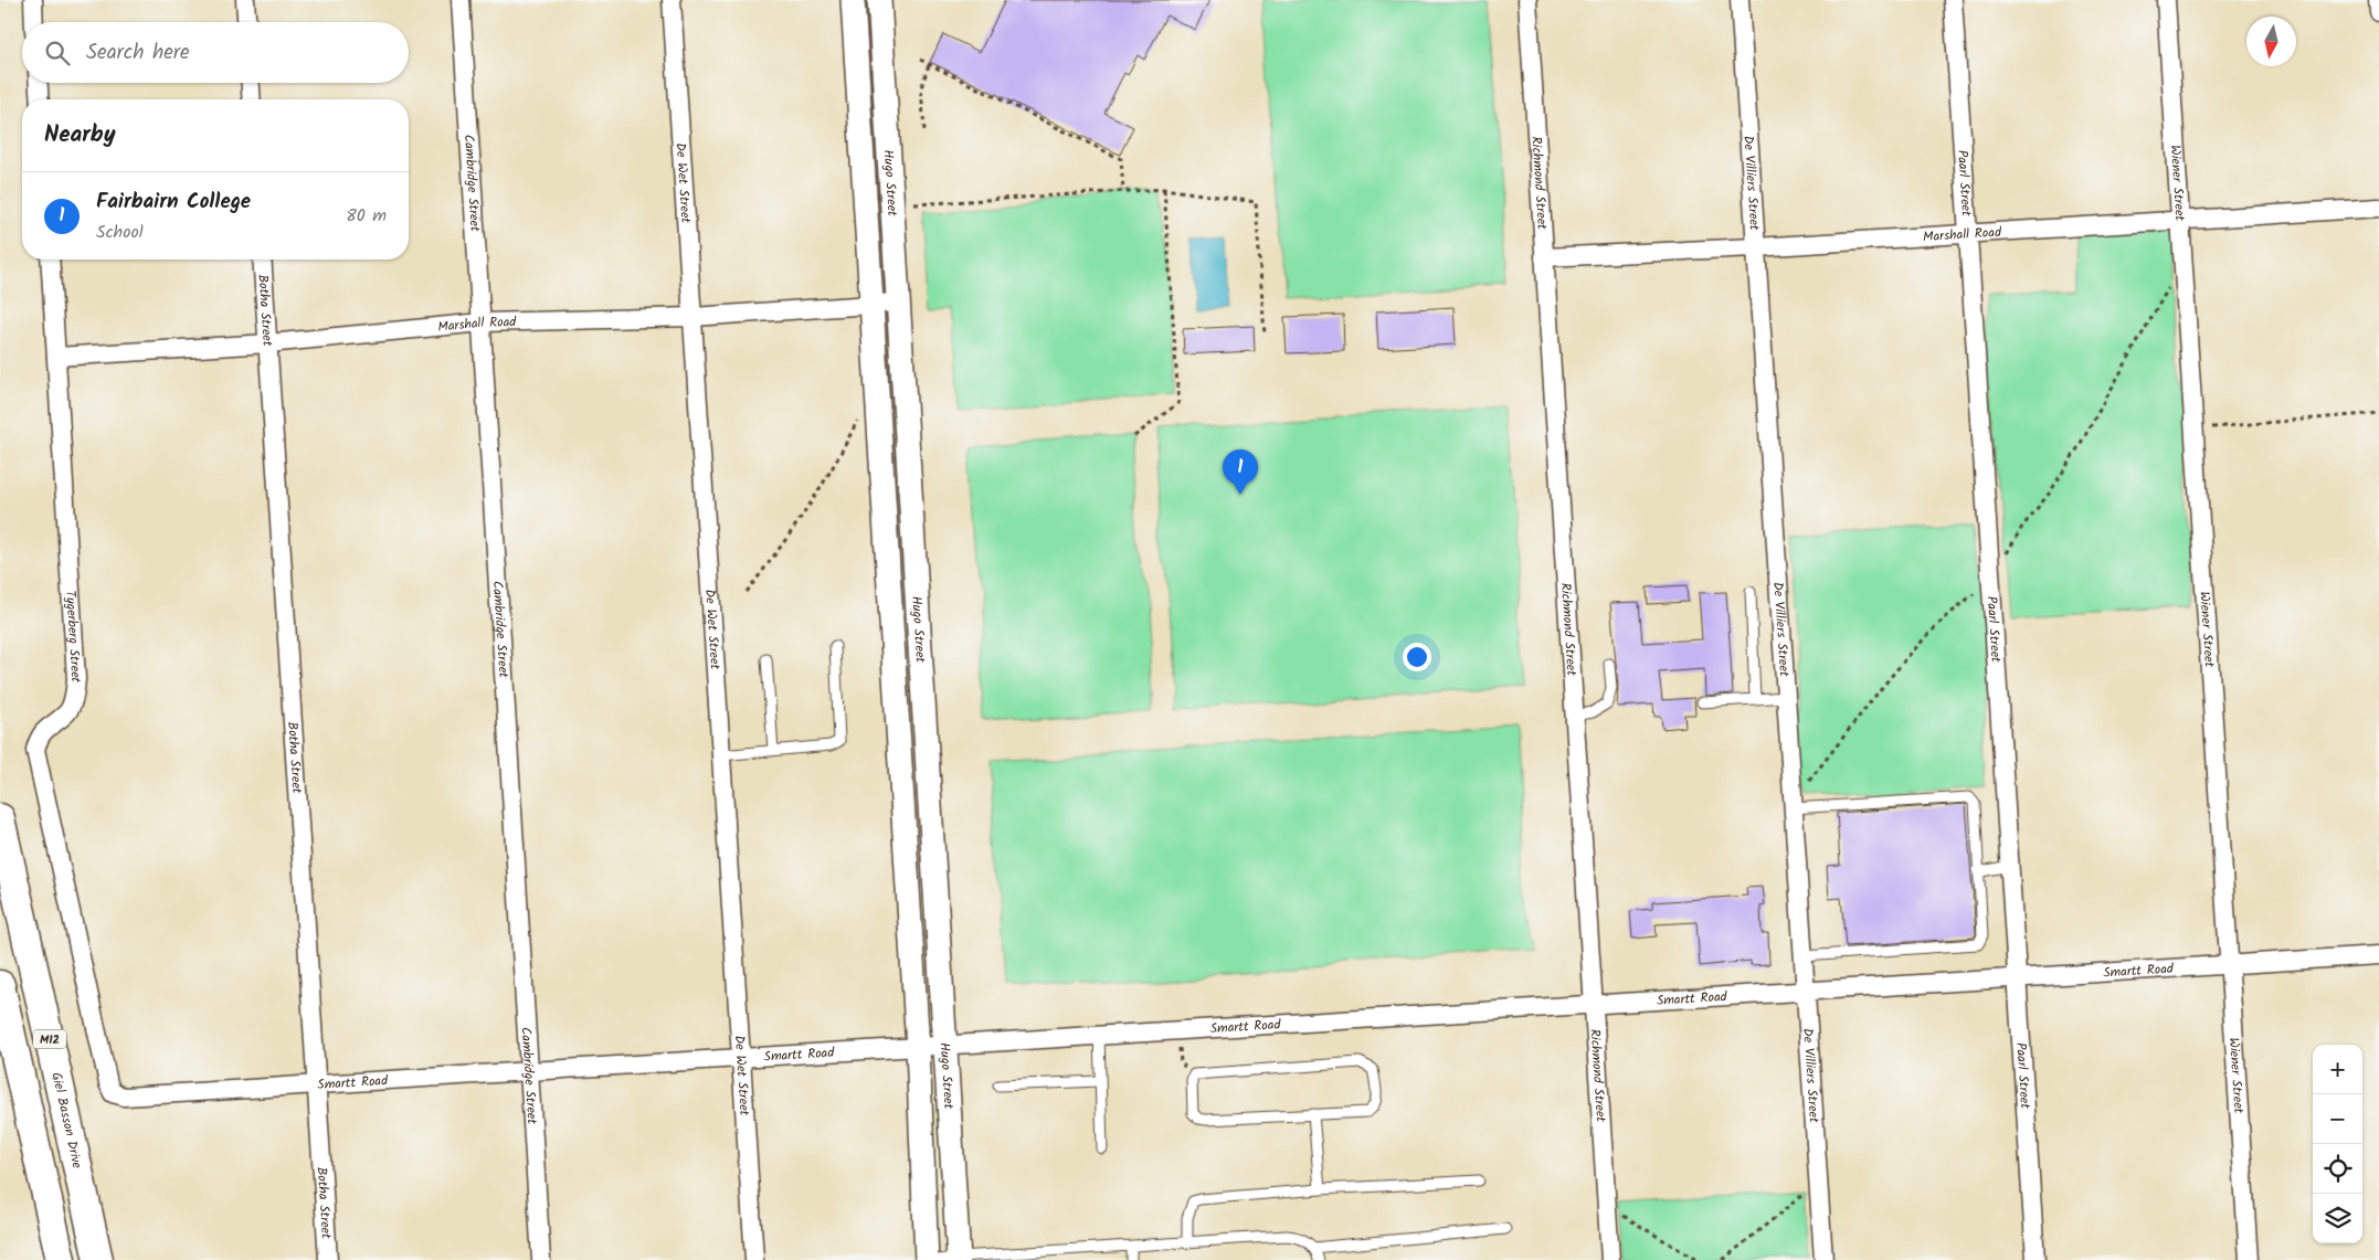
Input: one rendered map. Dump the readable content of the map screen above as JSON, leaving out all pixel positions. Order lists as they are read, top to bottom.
{
  "streets": {
    "main road": ["M12", "Giel Basson Drive"],
    "street": [
      "Cambridge Street",
      "De Wet Street",
      "Hugo Street",
      "Richmond Street",
      "De Villiers Street",
      "Paarl Street",
      "Wiener Street",
      "Marshall Road",
      "Botha Street",
      "Tygerberg Street",
      "Smartt Road"
    ]
  },
  "crossings": [
    ["Cambridge Street", "Marshall Road"],
    ["Cambridge Street", "Smartt Road"],
    ["De Wet Street", "Marshall Road"],
    ["De Wet Street", "Smartt Road"],
    ["Hugo Street", "Marshall Road"],
    ["Hugo Street", "Smartt Road"],
    ["Richmond Street", "Marshall Road"],
    ["Richmond Street", "Smartt Road"],
    ["De Villiers Street", "Marshall Road"],
    ["De Villiers Street", "Smartt Road"],
    ["Paarl Street", "Marshall Road"],
    ["Paarl Street", "Smartt Road"],
    ["Wiener Street", "Marshall Road"],
    ["Wiener Street", "Smartt Road"],
    ["Marshall Road", "Botha Street"],
    ["Marshall Road", "Tygerberg Street"],
    ["Botha Street", "Smartt Road"],
    ["Tygerberg Street", "Smartt Road"]
  ],
  "north": "bottom",
  "page": {
    "search": "Search here",
    "heading": "Nearby",
    "list": [
      {
        "mark": "1",
        "name": "Fairbairn College",
        "note": "School",
        "value": "80 m"
      }
    ],
    "pins": "1",
    "map_buttons": ["+", "−"]
  }
}
